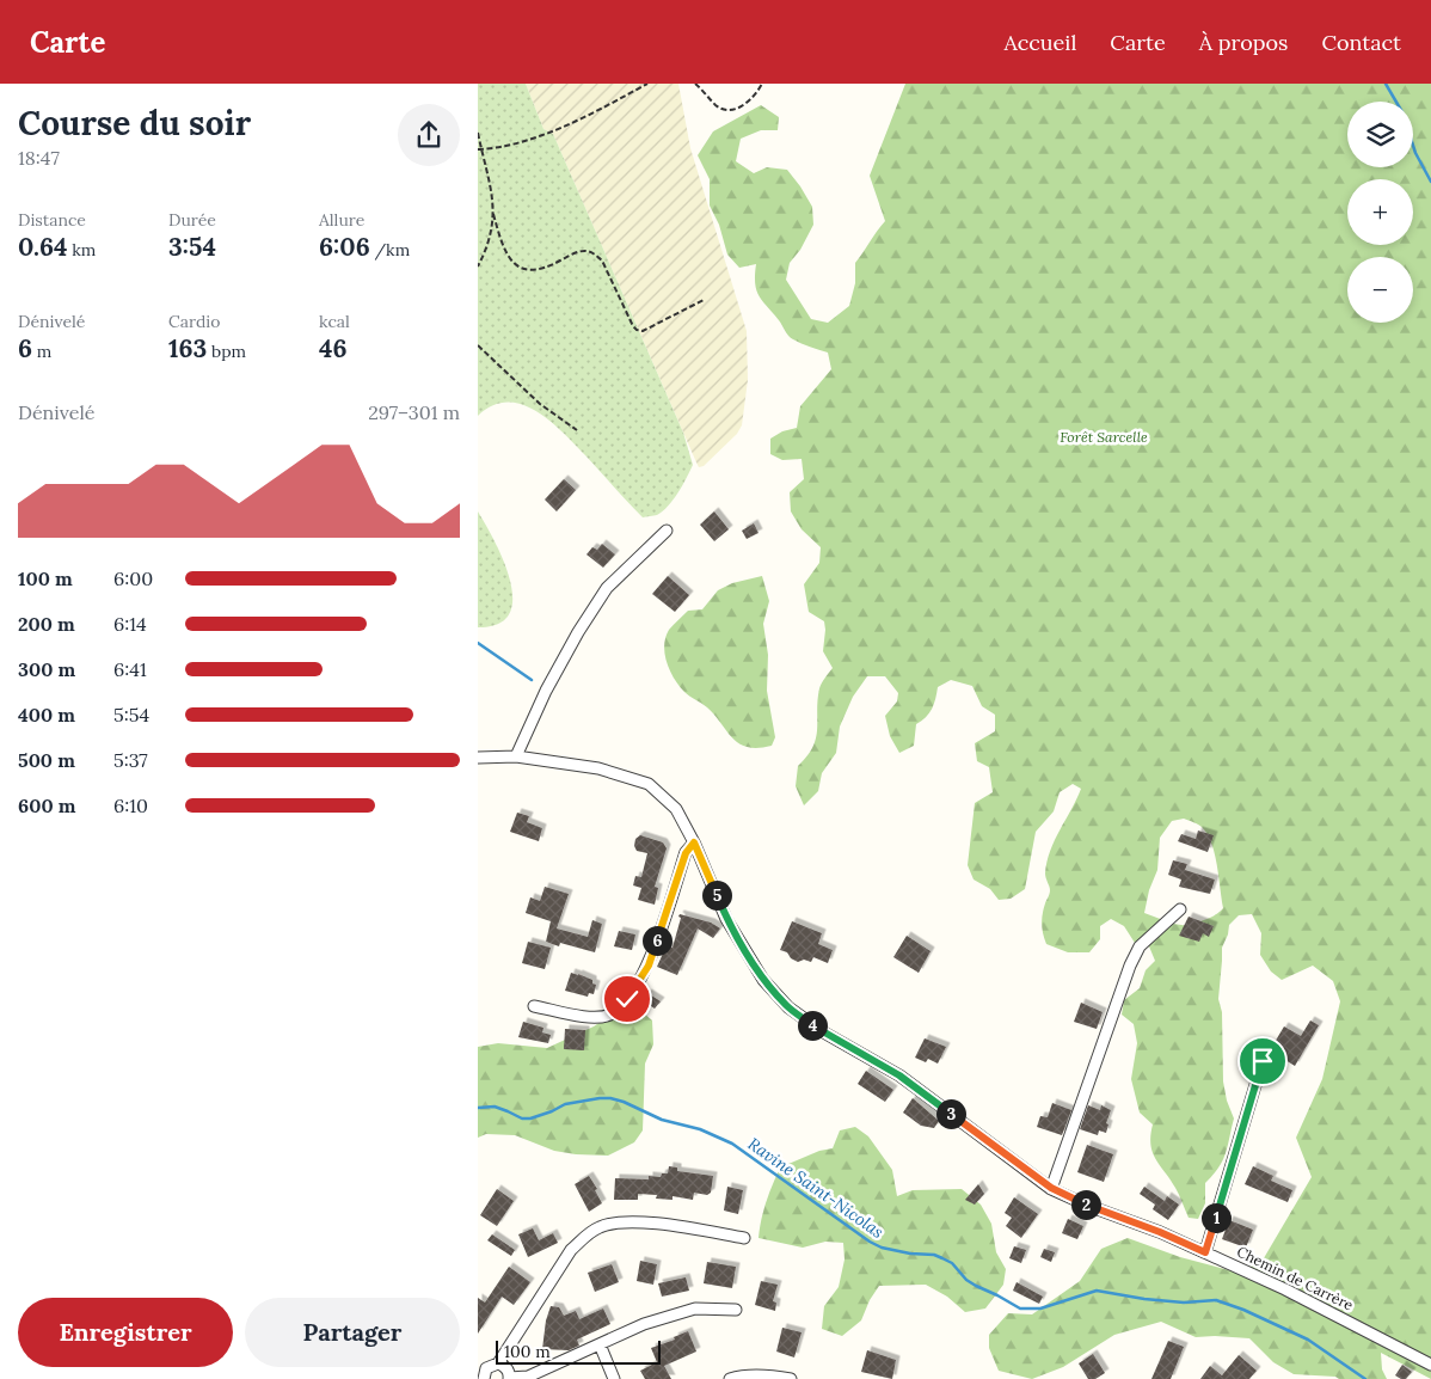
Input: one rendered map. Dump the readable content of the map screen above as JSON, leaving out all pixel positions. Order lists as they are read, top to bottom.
{
  "streets": {
    "street": ["Chemin de Carrère"]
  },
  "water": ["Ravine Saint-Nicolas"],
  "parks": ["Forêt Sarcelle"],
  "scale_bar": "100 m",
  "page": {
    "header": "Carte",
    "nav": [
      "Accueil",
      "Carte",
      "À propos",
      "Contact"
    ],
    "heading": ["Course du soir", "18:47"],
    "map_buttons": ["+", "−"],
    "stats": [
      ["Distance", "0.64 km"],
      ["Durée", "3:54"],
      ["Allure", "6:06 /km"],
      ["Dénivelé", "6 m"],
      ["Cardio", "163 bpm"],
      ["kcal", "46"]
    ],
    "chart": ["Dénivelé", "297–301 m"],
    "list": [
      {
        "name": "100 m",
        "note": "6:00"
      },
      {
        "name": "200 m",
        "note": "6:14"
      },
      {
        "name": "300 m",
        "note": "6:41"
      },
      {
        "name": "400 m",
        "note": "5:54"
      },
      {
        "name": "500 m",
        "note": "5:37"
      },
      {
        "name": "600 m",
        "note": "6:10"
      }
    ],
    "pins": [
      "5",
      "6",
      "4",
      "3",
      "2",
      "1"
    ],
    "buttons": ["Enregistrer", "Partager"],
    "scale": "100 m"
  }
}
